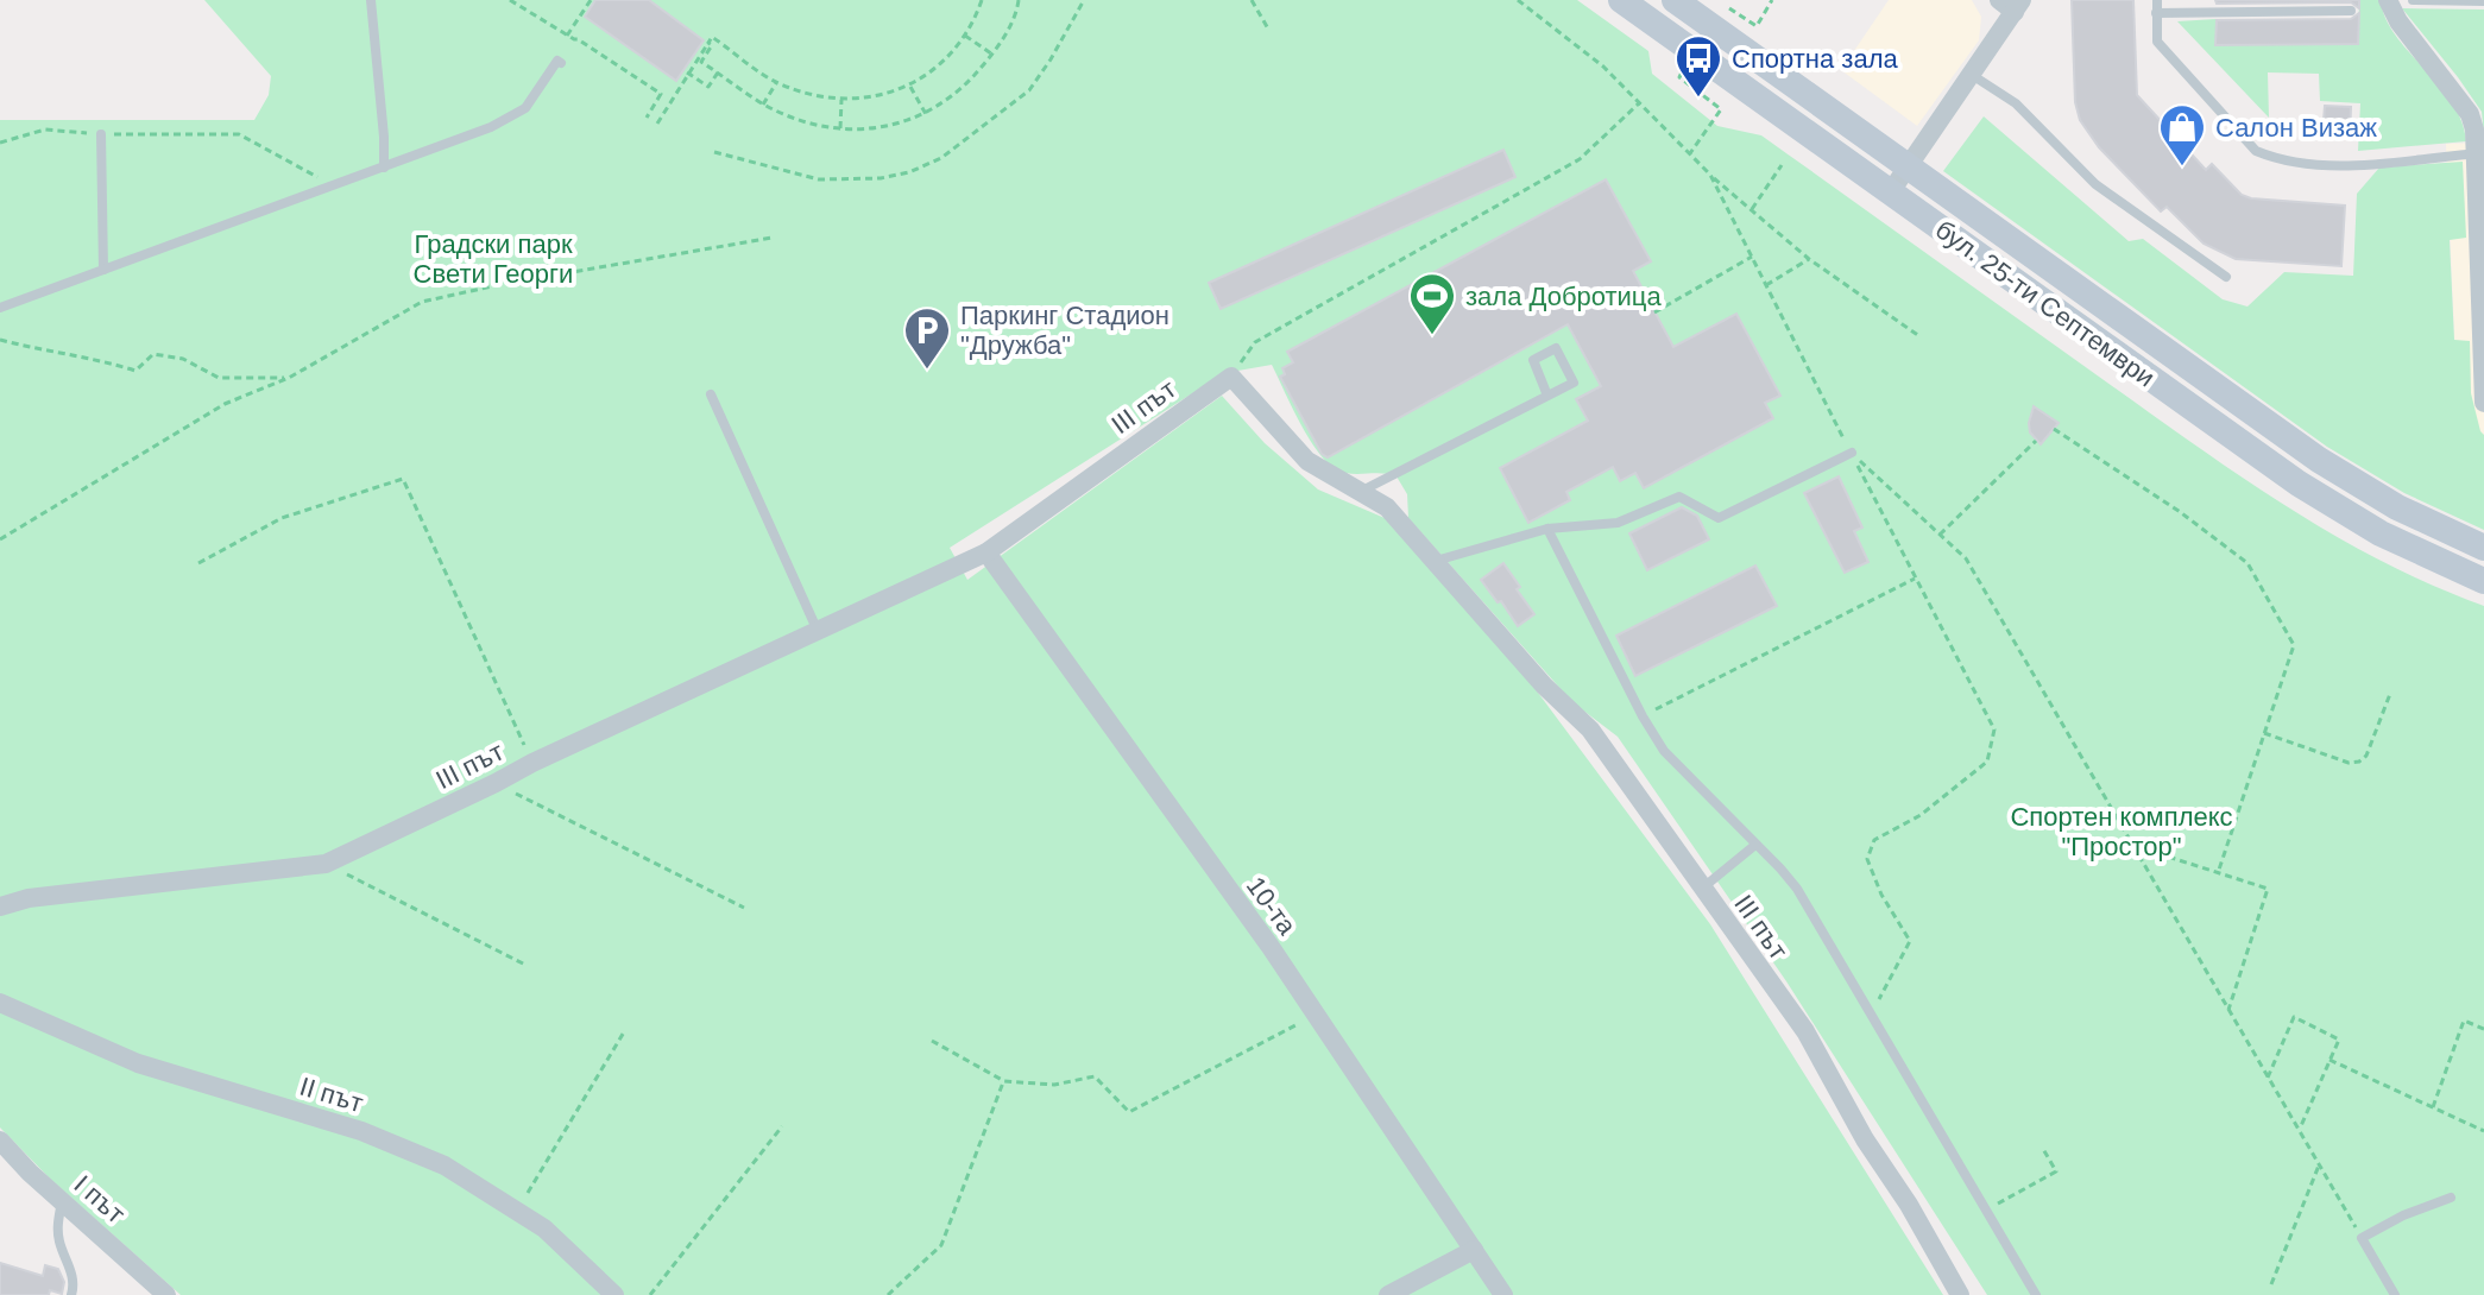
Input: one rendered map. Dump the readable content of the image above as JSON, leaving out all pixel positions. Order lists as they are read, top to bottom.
{
  "streets": {
    "main road": ["бул. 25-ти Септември"],
    "street": [
      "ІІІ път",
      "10-та",
      "ІІ път",
      "І път"
    ]
  },
  "crossings": [
    ["ІІІ път", "10-та"]
  ],
  "parks": ["Градски парк Свети Георги", "Спортен комплекс \"Простор\""],
  "places": {
    "bus stop": ["Спортна зала"],
    "shop": ["Салон Визаж"],
    "sports": ["зала Добротица"],
    "parking": ["Паркинг Стадион \"Дружба\""]
  }
}
